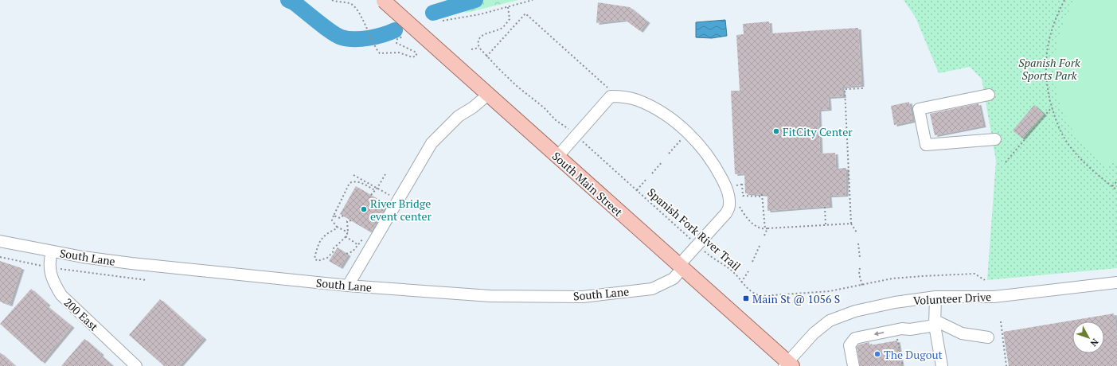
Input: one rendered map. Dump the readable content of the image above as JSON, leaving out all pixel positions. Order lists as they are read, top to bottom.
{
  "streets": {
    "main road": ["South Main Street"],
    "street": ["South Lane", "Volunteer Drive", "200 East"],
    "path": ["Spanish Fork River Trail"]
  },
  "crossings": [
    ["South Main Street", "South Lane"],
    ["South Main Street", "Volunteer Drive"],
    ["Spanish Fork River Trail", "South Lane"],
    ["South Lane", "200 East"]
  ],
  "parks": ["Spanish Fork Sports Park"],
  "places": {
    "other": ["FitCity Center", "River Bridge event center", "The Dugout"],
    "transit": ["Main St @ 1056 S"]
  },
  "north": "bottom right"
}
